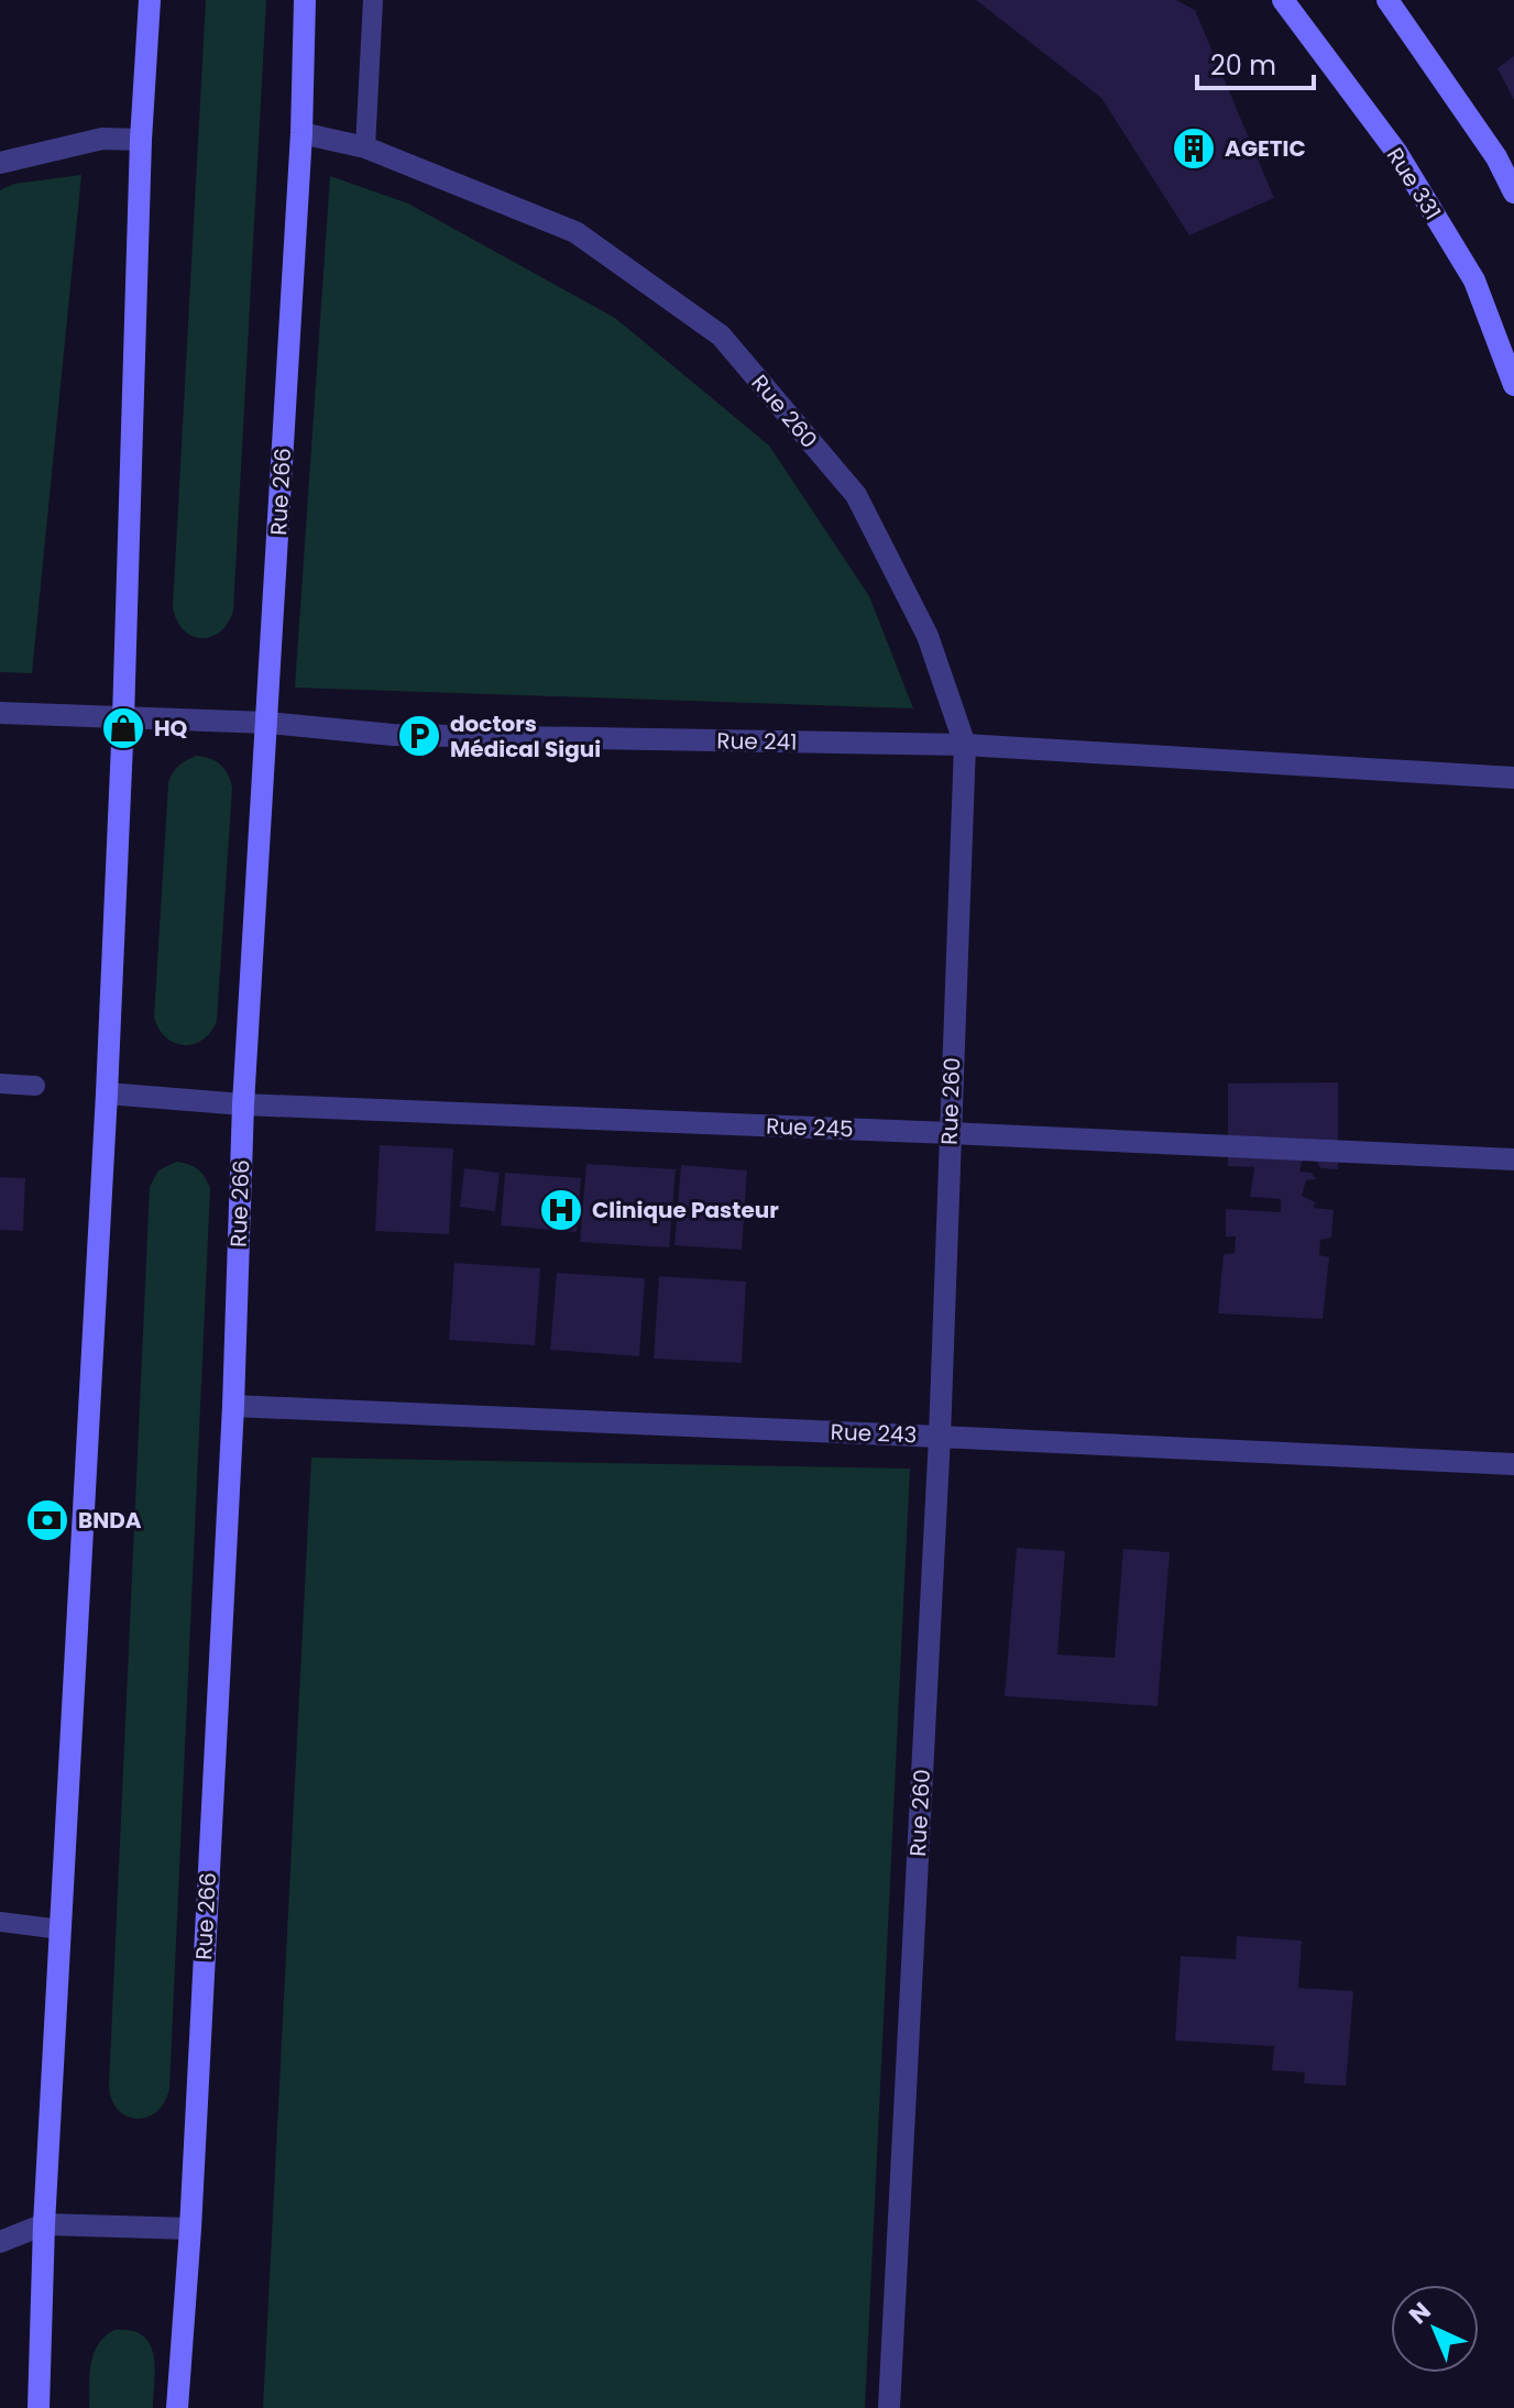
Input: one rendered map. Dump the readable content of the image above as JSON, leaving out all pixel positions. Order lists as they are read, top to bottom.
{
  "streets": {
    "main road": ["Rue 331", "Rue 266"],
    "street": [
      "Rue 260",
      "Rue 241",
      "Rue 245",
      "Rue 243"
    ]
  },
  "crossings": [
    ["Rue 260", "Rue 266"],
    ["Rue 260", "Rue 241"],
    ["Rue 260", "Rue 245"],
    ["Rue 260", "Rue 243"],
    ["Rue 266", "Rue 241"],
    ["Rue 266", "Rue 245"],
    ["Rue 266", "Rue 243"]
  ],
  "places": {
    "building": ["AGETIC"],
    "shop": ["HQ"],
    "parking": ["doctors Médical Sigui"],
    "hospital": ["Clinique Pasteur"],
    "bank": ["BNDA"]
  },
  "scale_bar": "20 m",
  "north": "top left"
}
